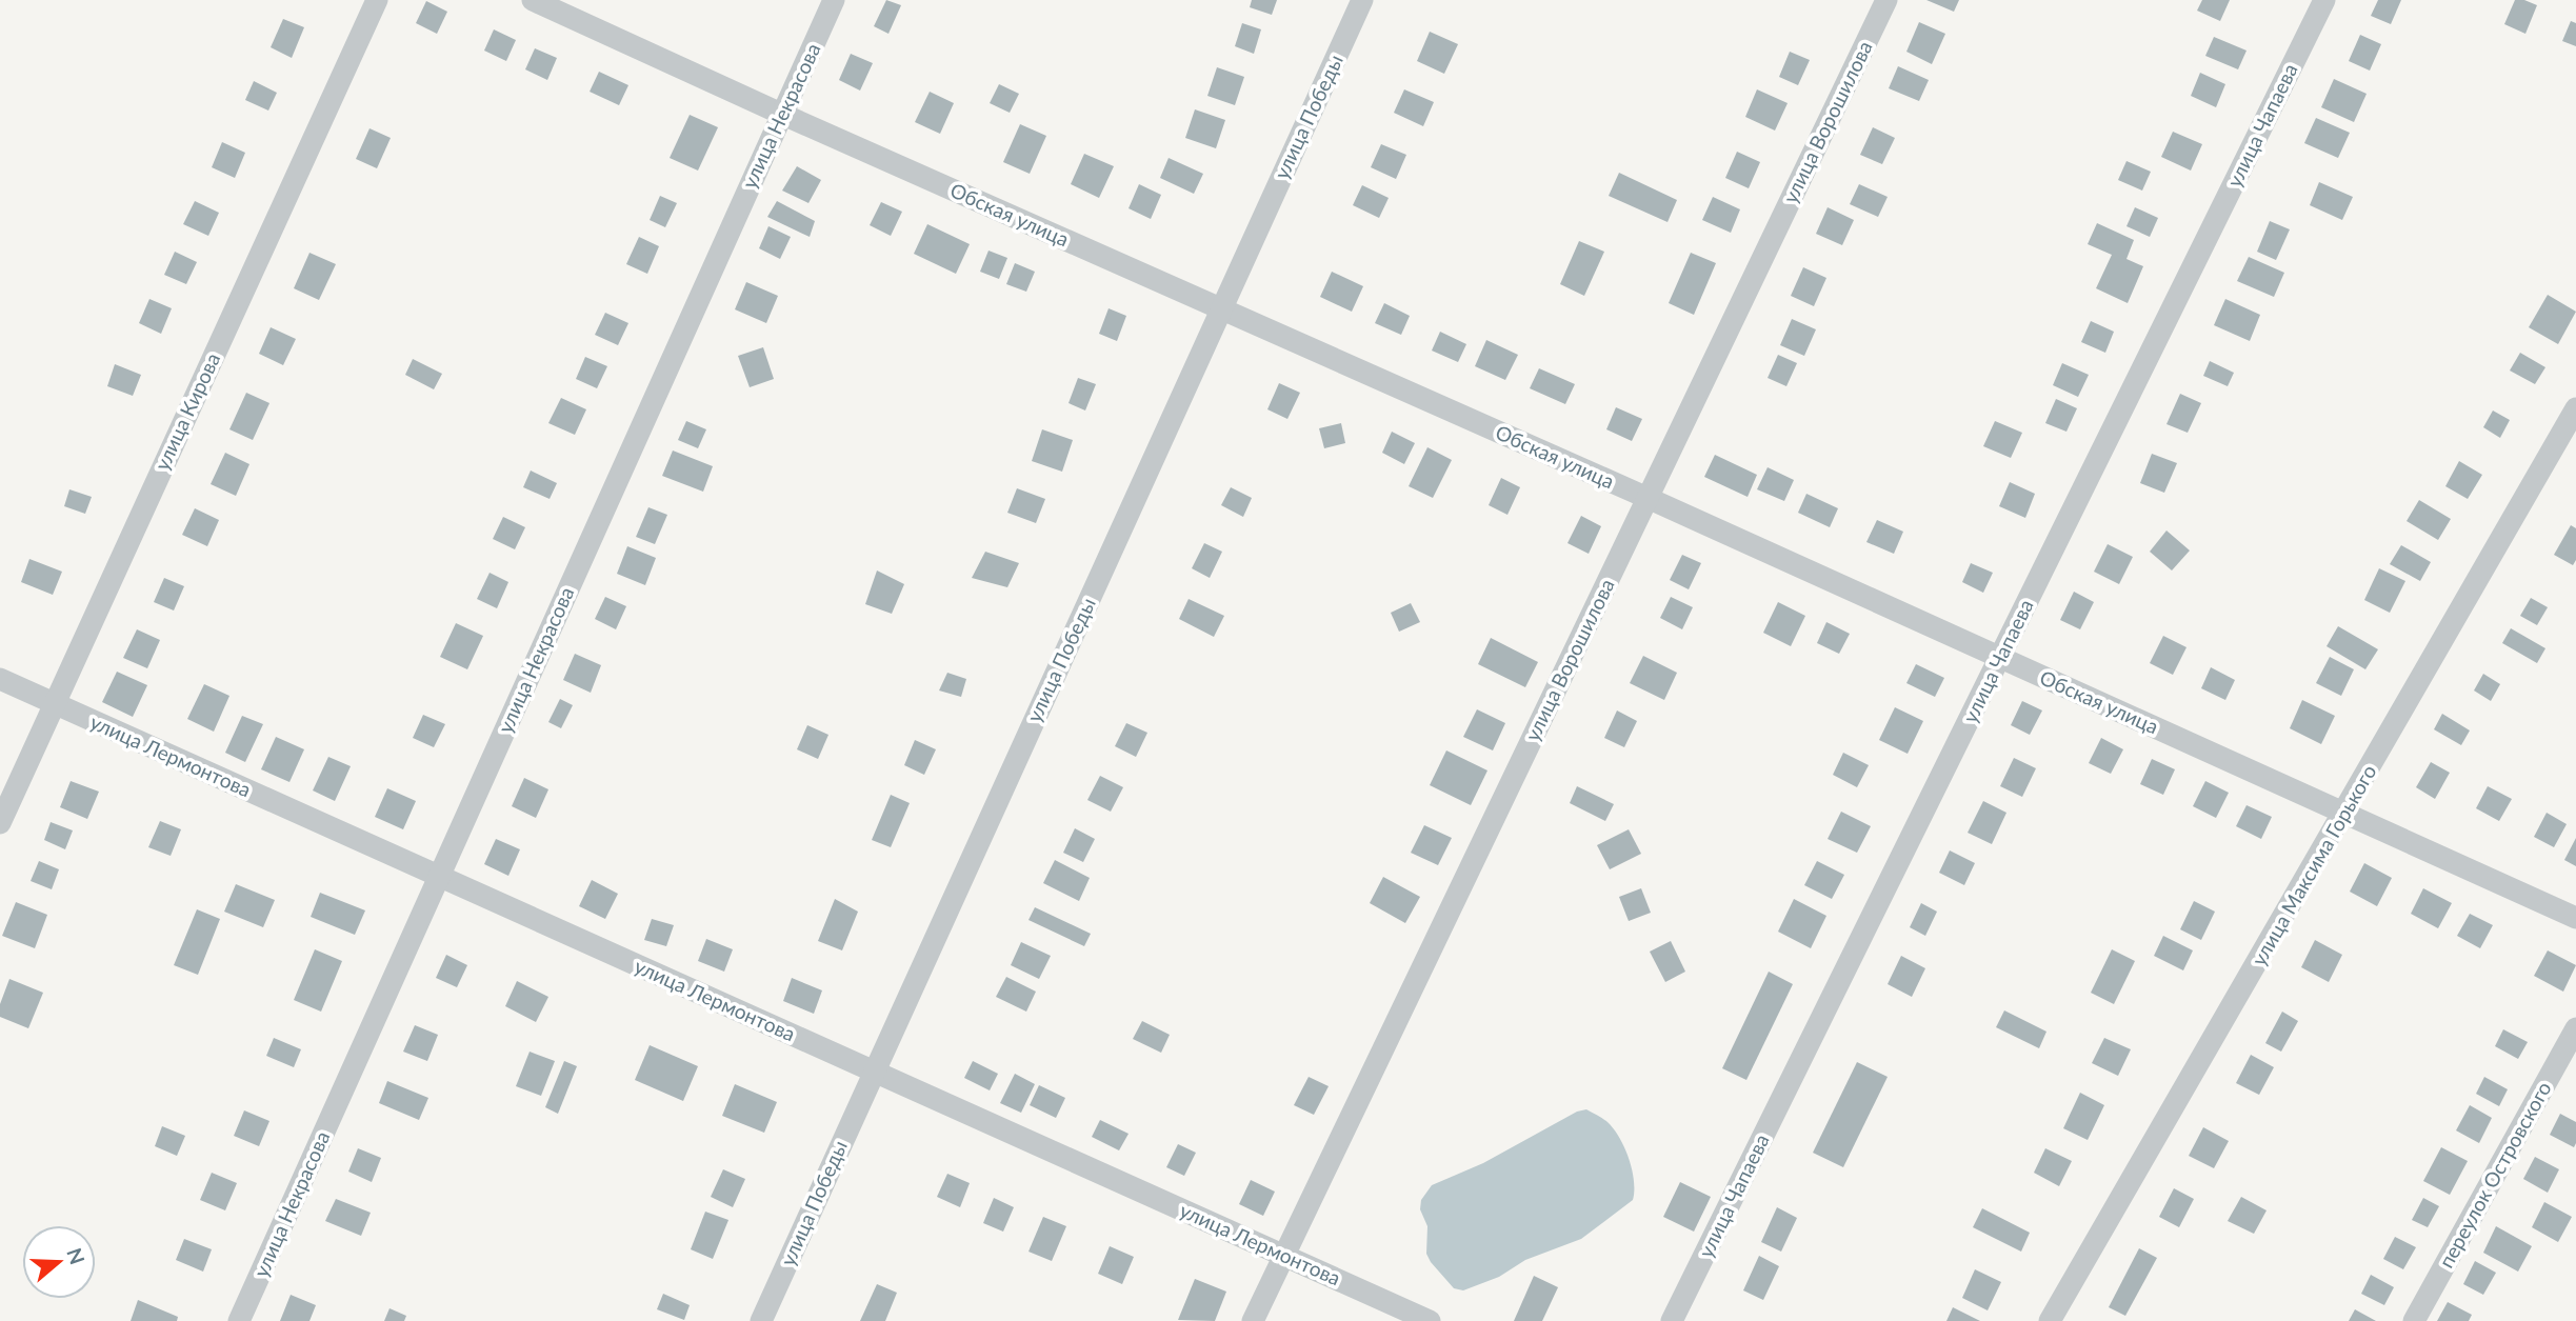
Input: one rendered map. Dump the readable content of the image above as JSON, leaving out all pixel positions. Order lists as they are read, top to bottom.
{
  "streets": {
    "street": [
      "улица Некрасова",
      "улица Победы",
      "улица Ворошилова",
      "улица Чапаева",
      "Обская улица",
      "улица Кирова",
      "улица Лермонтова",
      "улица Максима Горького",
      "переулок Островского"
    ]
  },
  "crossings": [
    ["улица Некрасова", "Обская улица"],
    ["улица Некрасова", "улица Лермонтова"],
    ["улица Победы", "Обская улица"],
    ["улица Победы", "улица Лермонтова"],
    ["улица Ворошилова", "Обская улица"],
    ["улица Ворошилова", "улица Лермонтова"],
    ["улица Чапаева", "Обская улица"],
    ["Обская улица", "улица Максима Горького"],
    ["улица Кирова", "улица Лермонтова"]
  ],
  "north": "right"
}
